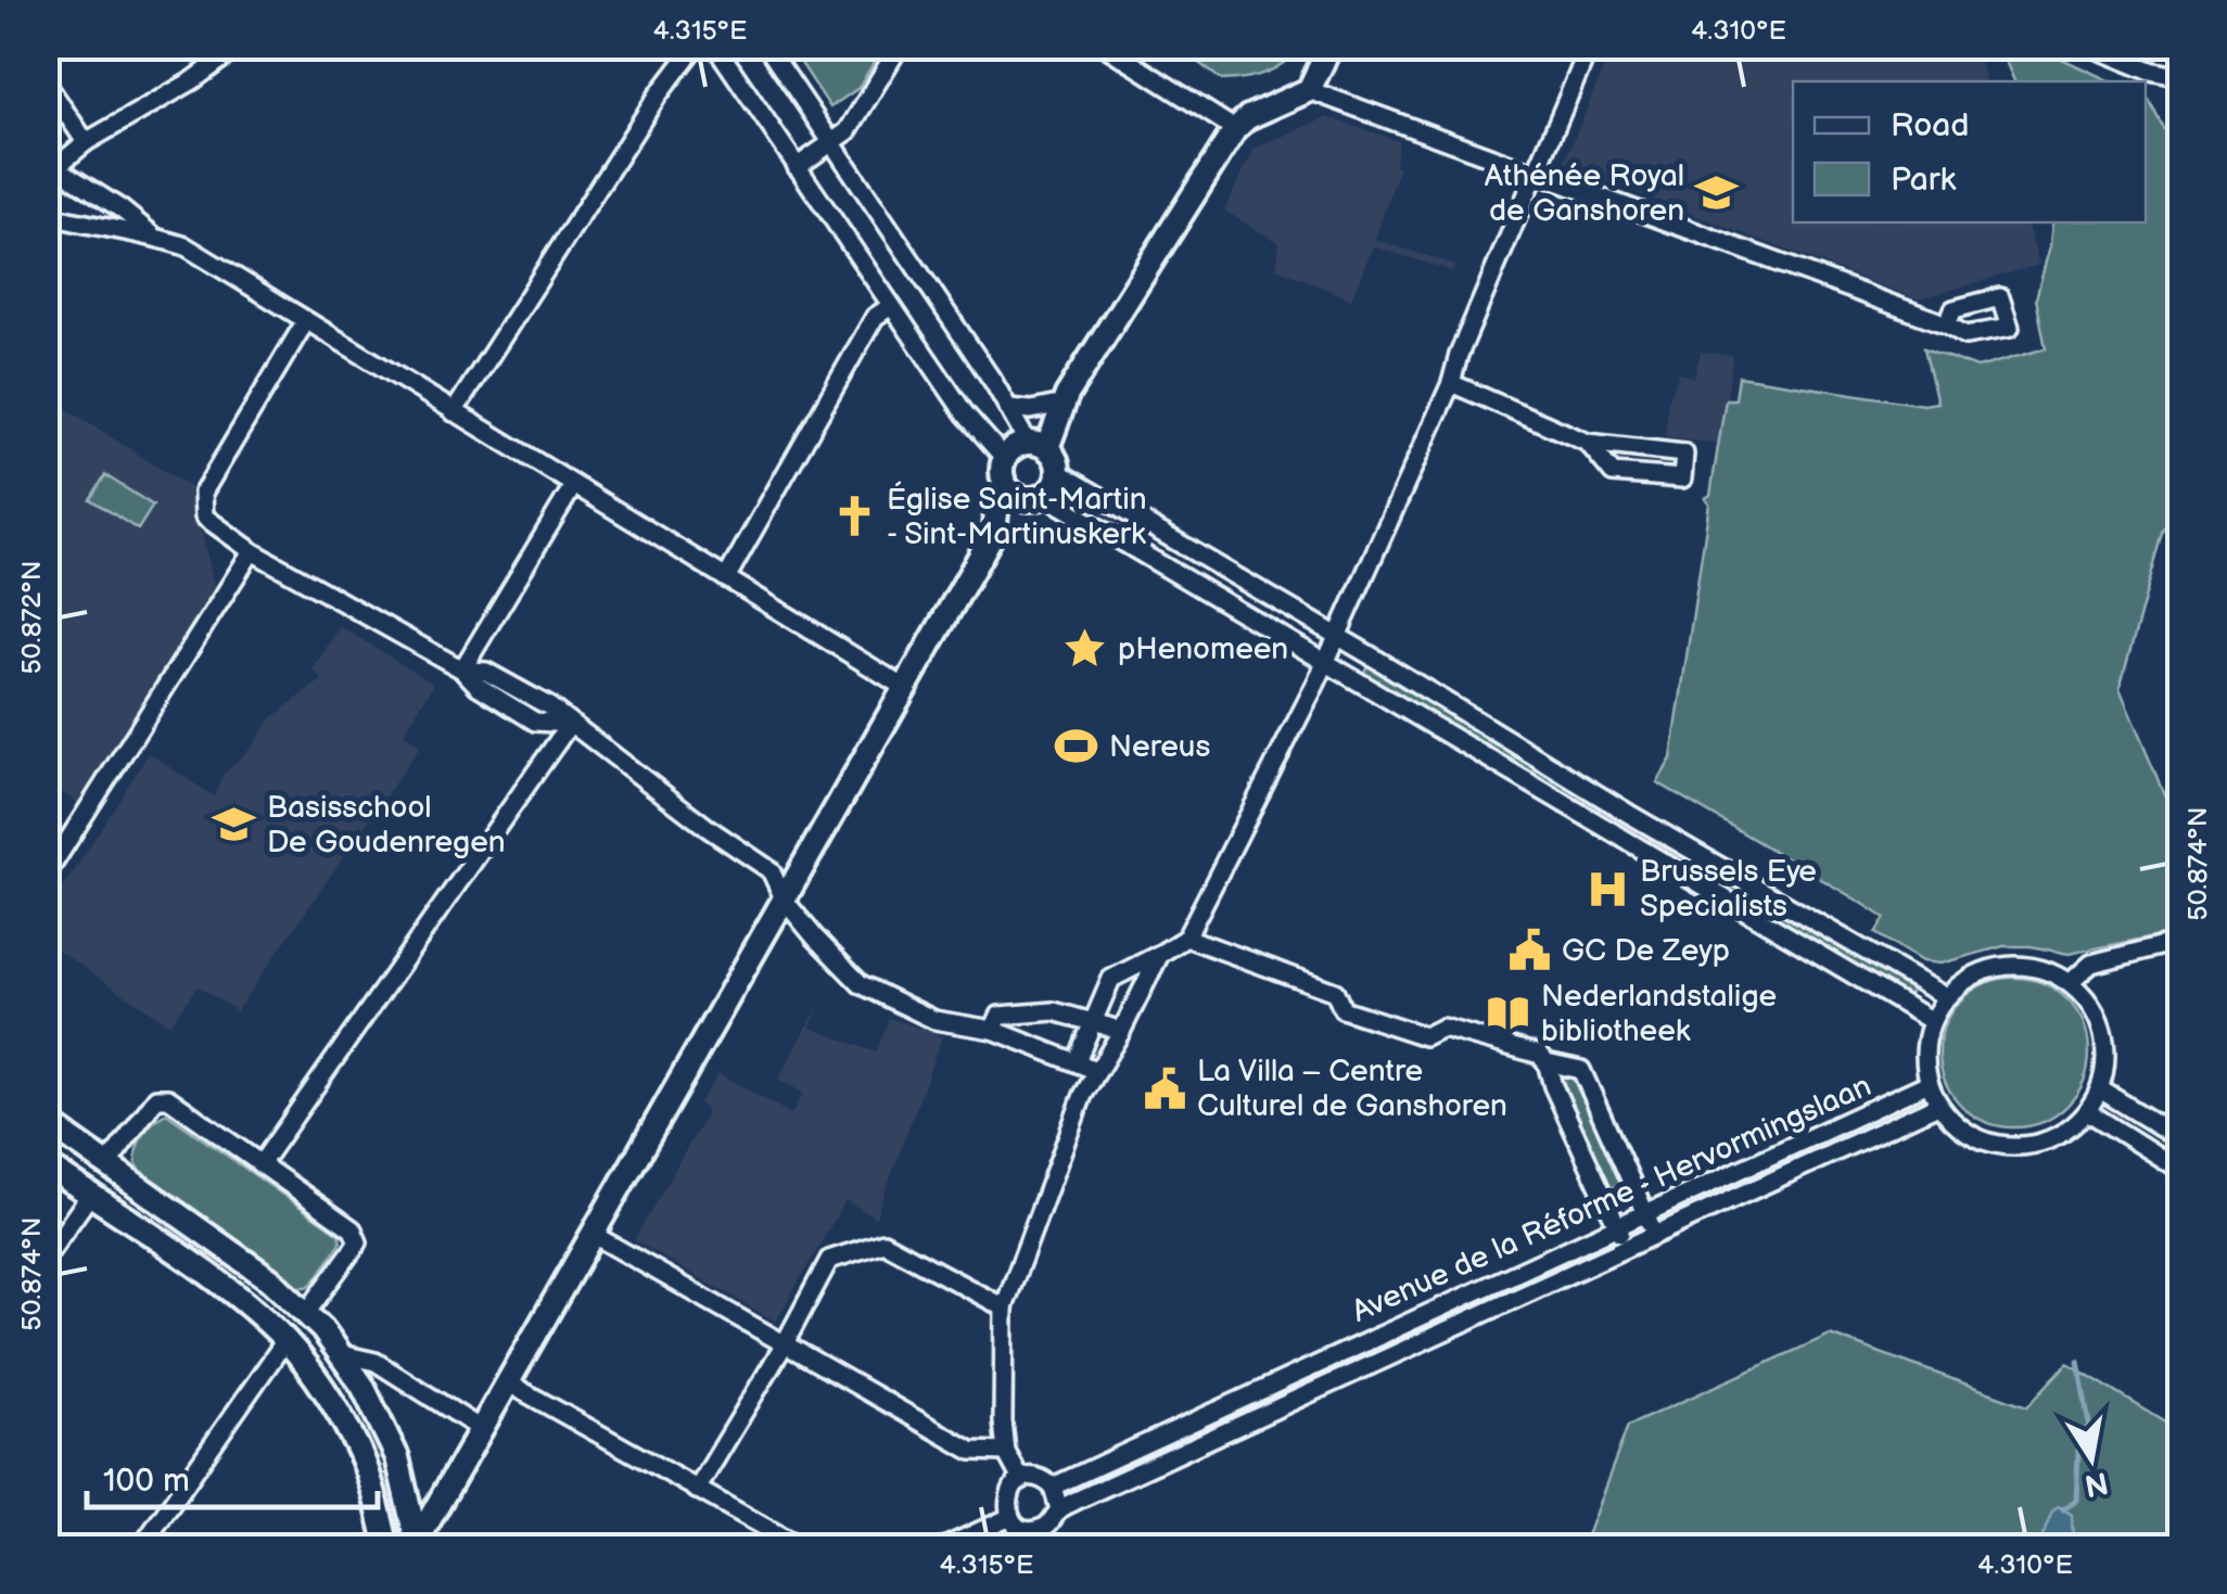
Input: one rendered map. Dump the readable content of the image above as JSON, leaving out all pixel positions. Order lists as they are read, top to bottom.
{
  "streets": {
    "street": ["Avenue de la Réforme - Hervormingslaan"]
  },
  "places": {
    "school or university": ["Athénée Royal de Ganshoren", "Basisschool De Goudenregen"],
    "church": ["Église Saint-Martin - Sint-Martinuskerk"],
    "place": ["pHenomeen"],
    "sports": ["Nereus"],
    "hospital": ["Brussels Eye Specialists"],
    "public building": ["GC De Zeyp", "La Villa – Centre Culturel de Ganshoren"],
    "library": ["Nederlandstalige bibliotheek"]
  },
  "legend": ["Road", "Park"],
  "scale_bar": "100 m",
  "north": "bottom",
  "coordinates": [
    "4.315°E",
    "4.310°E",
    "50.872°N",
    "50.874°N"
  ]
}
